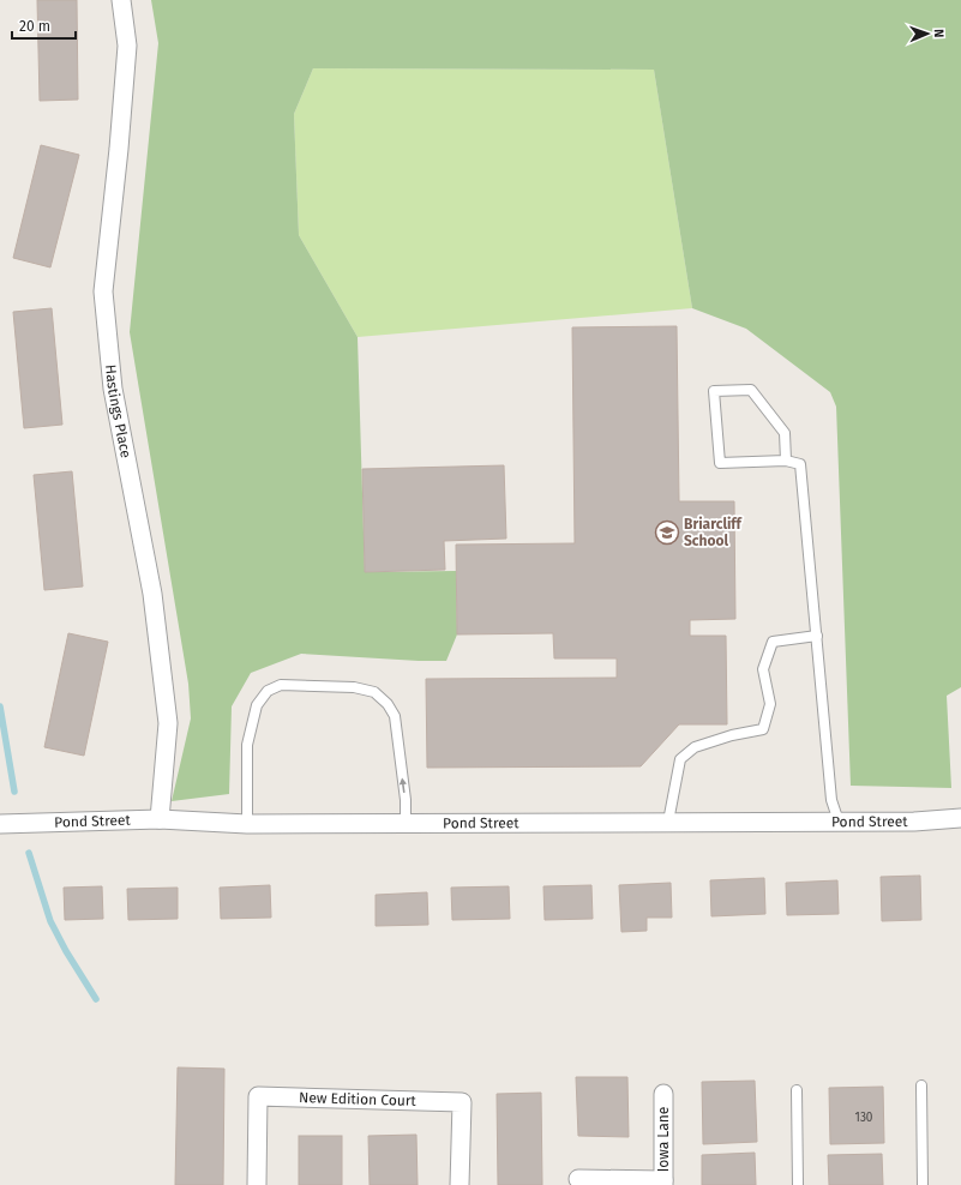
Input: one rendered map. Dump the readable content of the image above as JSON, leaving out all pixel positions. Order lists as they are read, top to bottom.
{
  "streets": {
    "street": [
      "Hastings Place",
      "Pond Street",
      "New Edition Court",
      "Iowa Lane"
    ]
  },
  "crossings": [
    ["Hastings Place", "Pond Street"]
  ],
  "places": {
    "school or university": ["Briarcliff School"]
  },
  "house_numbers": ["130"],
  "scale_bar": "20 m",
  "north": "right"
}
